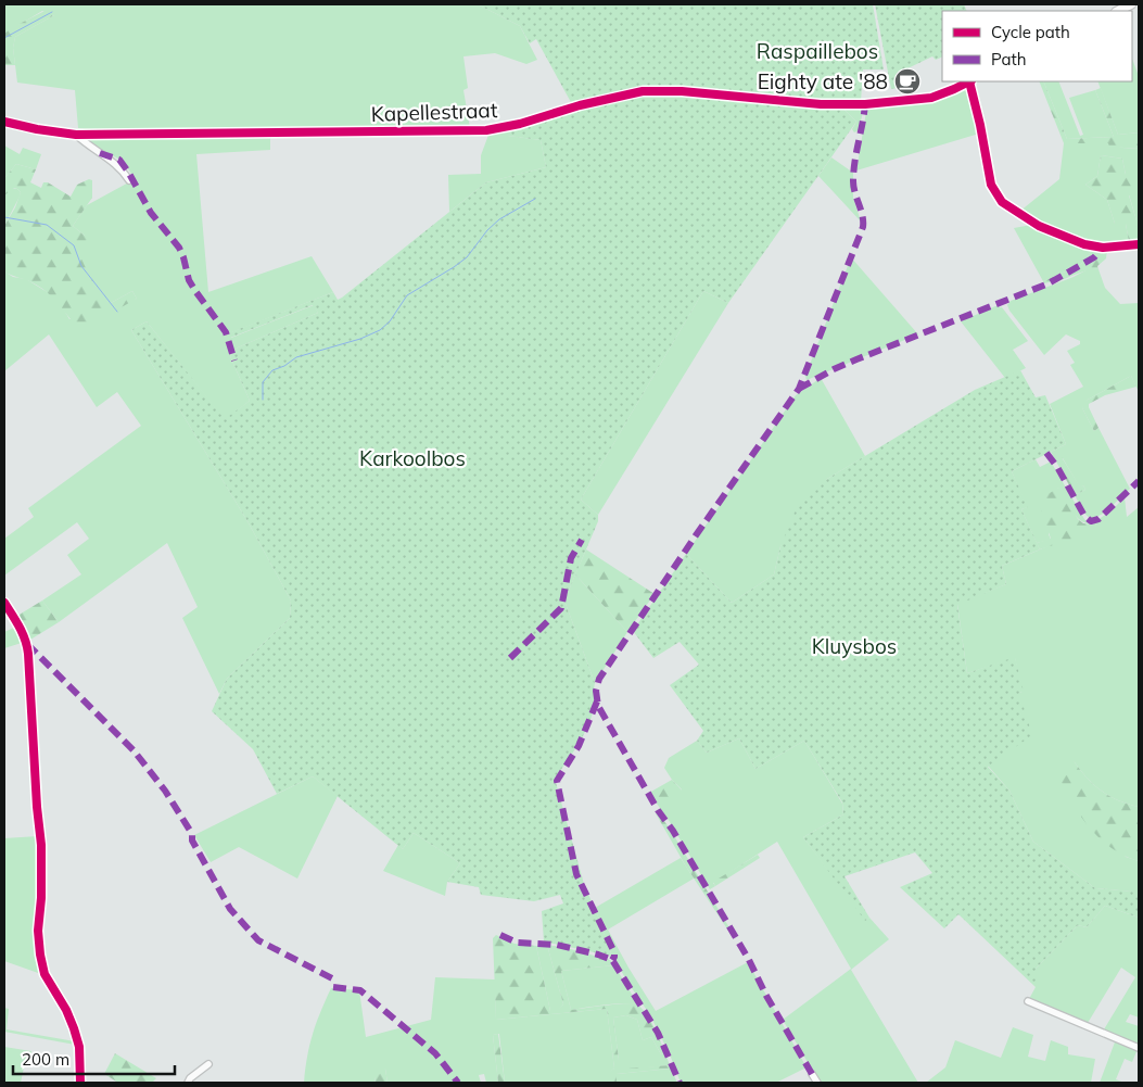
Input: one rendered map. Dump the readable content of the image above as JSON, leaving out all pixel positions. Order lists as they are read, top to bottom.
{
  "streets": {
    "street": ["Kapellestraat"]
  },
  "parks": ["Raspaillebos", "Karkoolbos", "Kluysbos"],
  "places": {
    "cafe": ["Eighty ate '88"]
  },
  "legend": ["Cycle path", "Path"],
  "scale_bar": "200 m"
}
